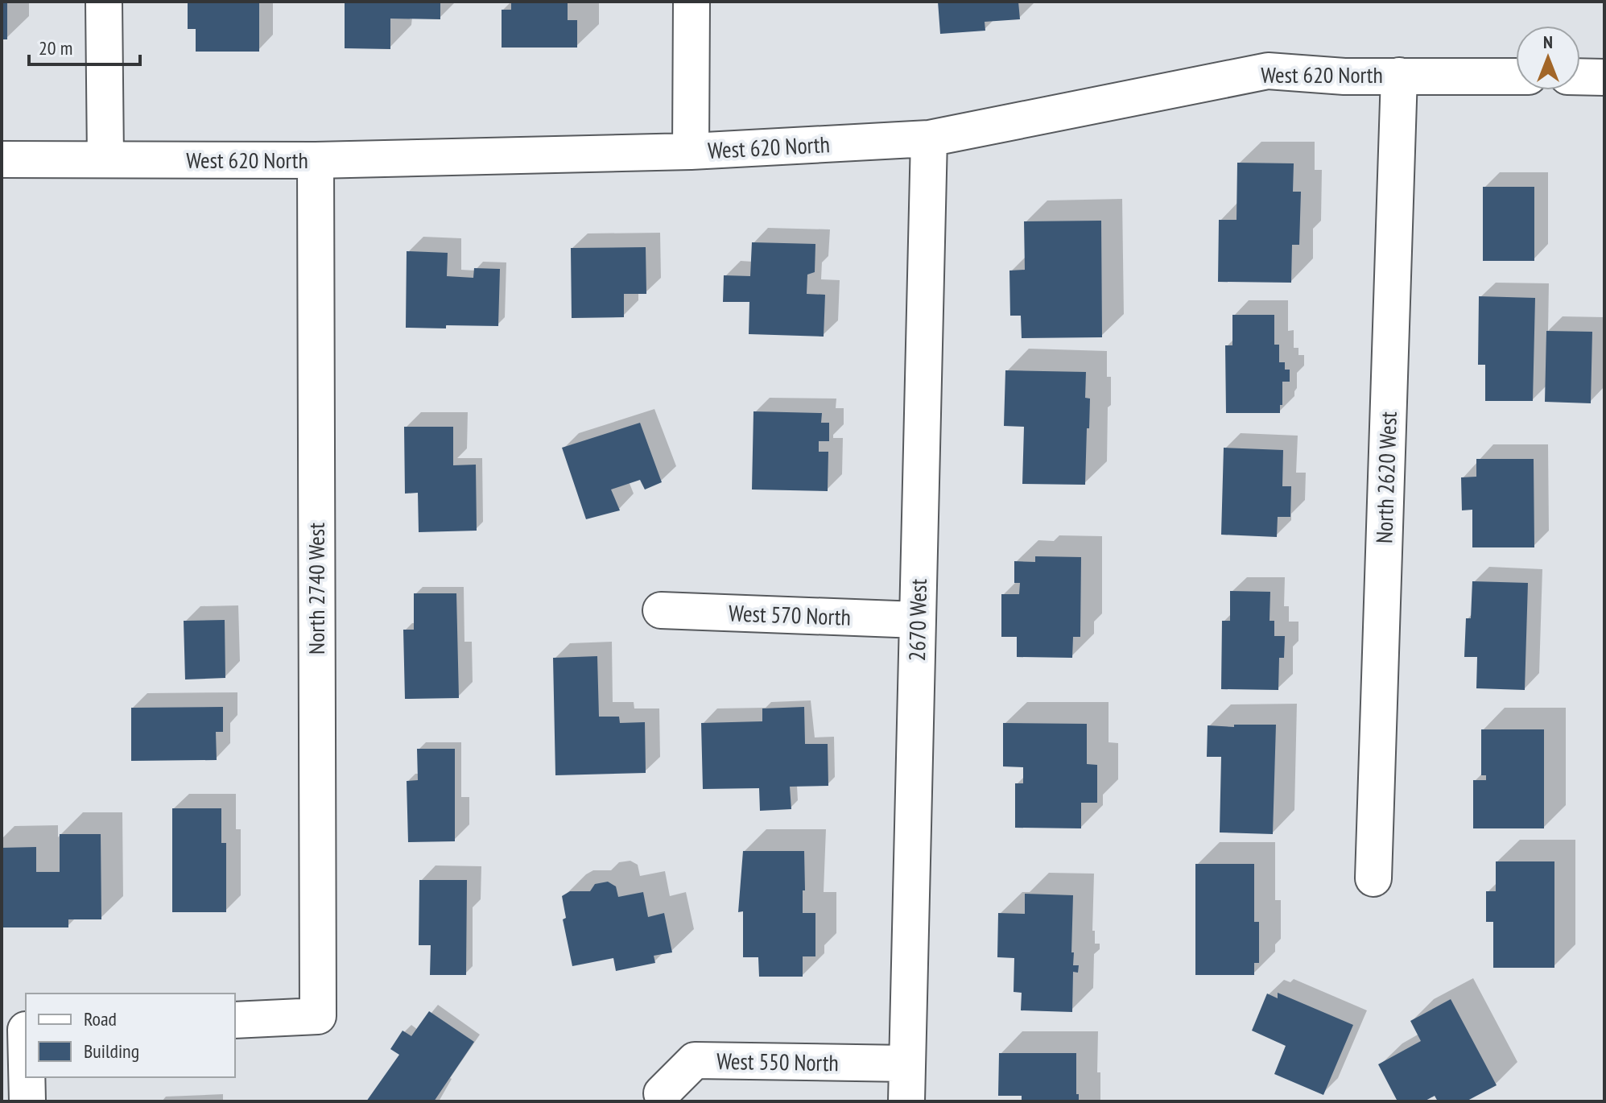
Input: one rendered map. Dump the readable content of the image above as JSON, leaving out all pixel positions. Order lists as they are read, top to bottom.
{
  "streets": {
    "street": [
      "West 620 North",
      "North 2620 West",
      "North 2740 West",
      "West 570 North",
      "2670 West",
      "West 550 North"
    ]
  },
  "crossings": [
    ["West 620 North", "North 2620 West"],
    ["West 620 North", "North 2740 West"],
    ["West 620 North", "2670 West"],
    ["West 570 North", "2670 West"],
    ["2670 West", "West 550 North"]
  ],
  "legend": ["Road", "Building"],
  "scale_bar": "20 m",
  "north": "top"
}
